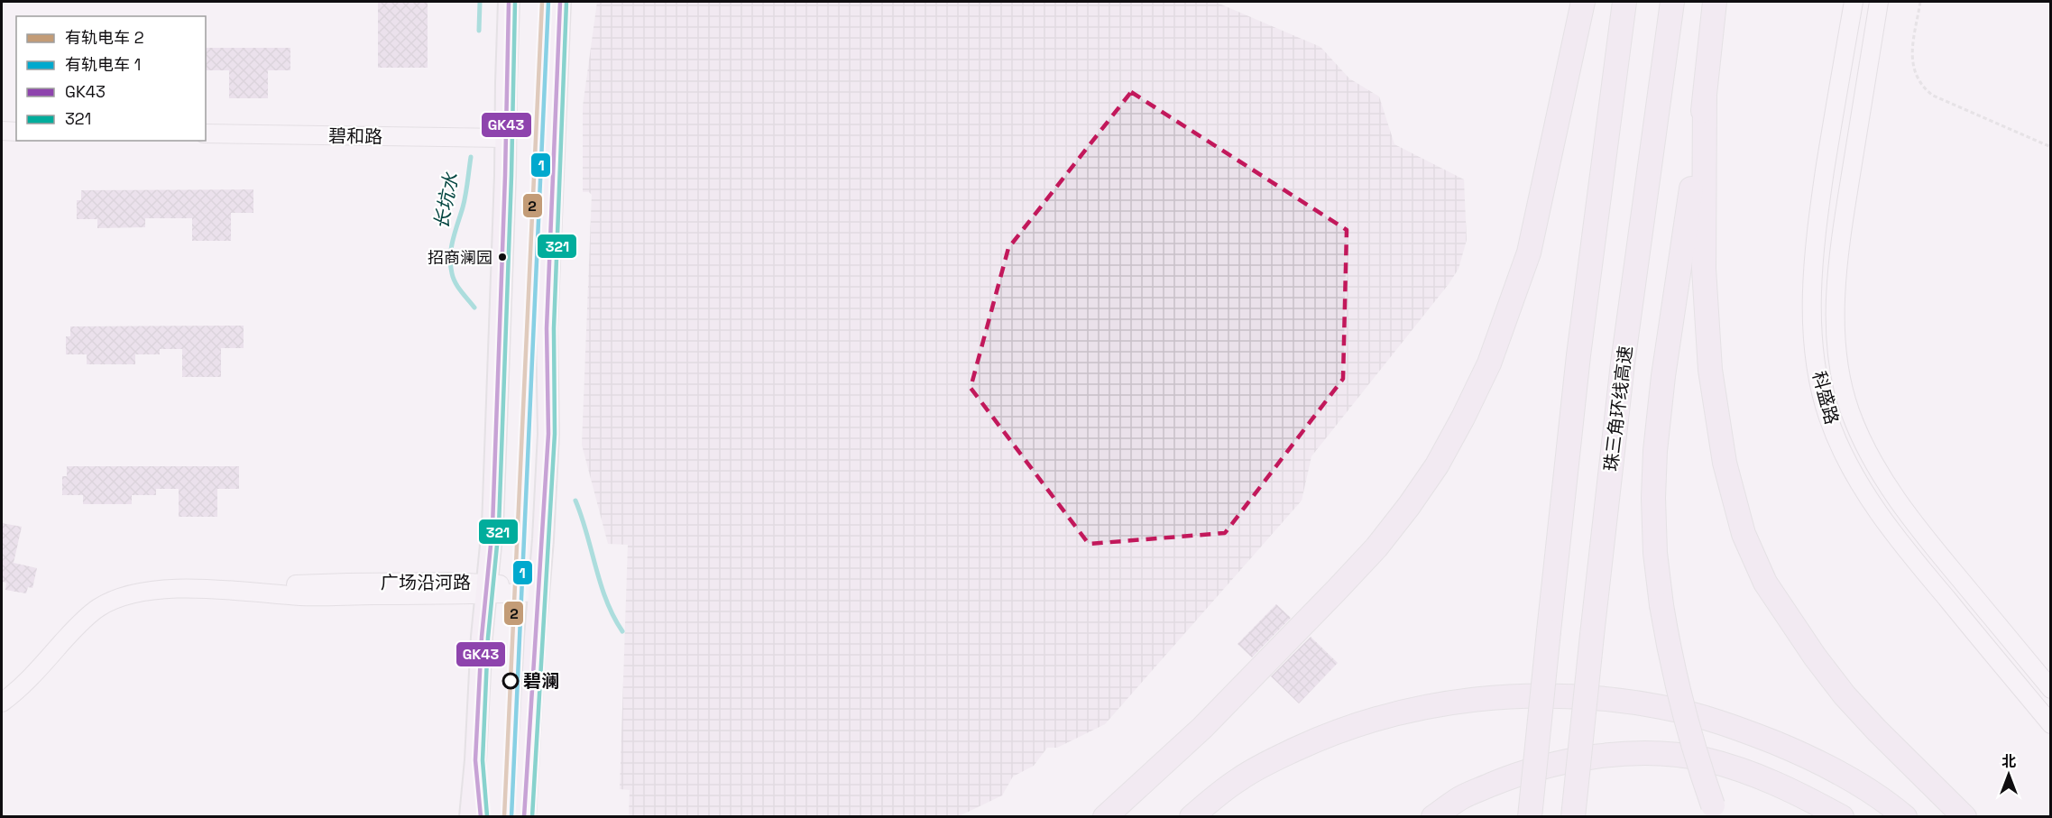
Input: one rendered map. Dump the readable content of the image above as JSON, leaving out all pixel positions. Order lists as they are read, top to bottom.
{
  "streets": {
    "highway": ["珠三角环线高速"],
    "street": ["碧和路", "科盛路", "广场沿河路"]
  },
  "water": ["长坑水"],
  "places": ["招商澜园", "碧澜"],
  "lines": [
    "tram line 2",
    "tram line 1",
    "transit line GK43",
    "transit line 321"
  ],
  "legend": [
    "有轨电车 2",
    "有轨电车 1",
    "GK43",
    "321"
  ],
  "north": "top"
}
